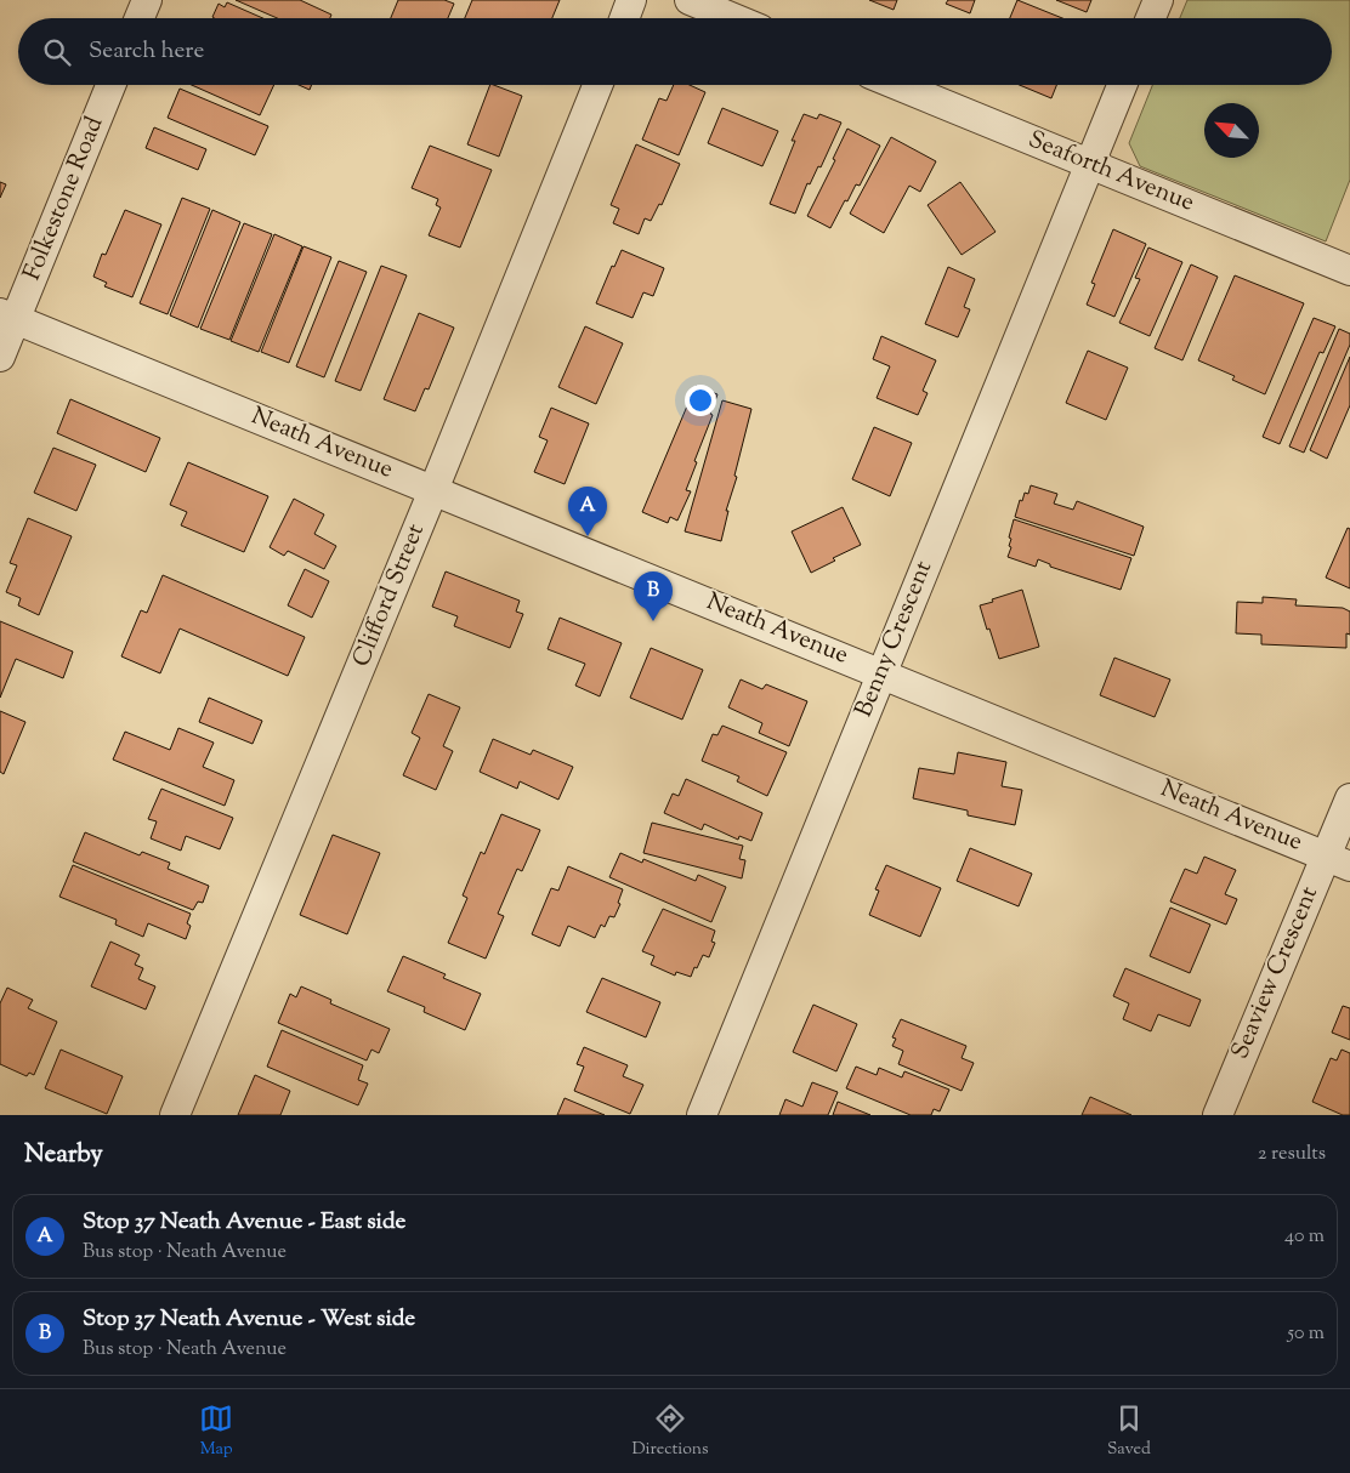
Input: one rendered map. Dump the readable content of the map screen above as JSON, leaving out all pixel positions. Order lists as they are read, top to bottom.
{
  "streets": {
    "street": [
      "Seaforth Avenue",
      "Folkestone Road",
      "Neath Avenue",
      "Clifford Street",
      "Benny Crescent",
      "Seaview Crescent"
    ]
  },
  "crossings": [
    ["Seaforth Avenue", "Benny Crescent"],
    ["Folkestone Road", "Neath Avenue"],
    ["Neath Avenue", "Clifford Street"],
    ["Neath Avenue", "Benny Crescent"],
    ["Neath Avenue", "Seaview Crescent"]
  ],
  "north": "top left",
  "page": {
    "search": "Search here",
    "pins": ["A", "B"],
    "heading": ["Nearby", "2 results"],
    "list": [
      {
        "mark": "A",
        "name": "Stop 37 Neath Avenue - East side",
        "note": "Bus stop · Neath Avenue",
        "value": "40 m"
      },
      {
        "mark": "B",
        "name": "Stop 37 Neath Avenue - West side",
        "note": "Bus stop · Neath Avenue",
        "value": "50 m"
      }
    ],
    "nav": ["Map", "Directions", "Saved"]
  }
}
